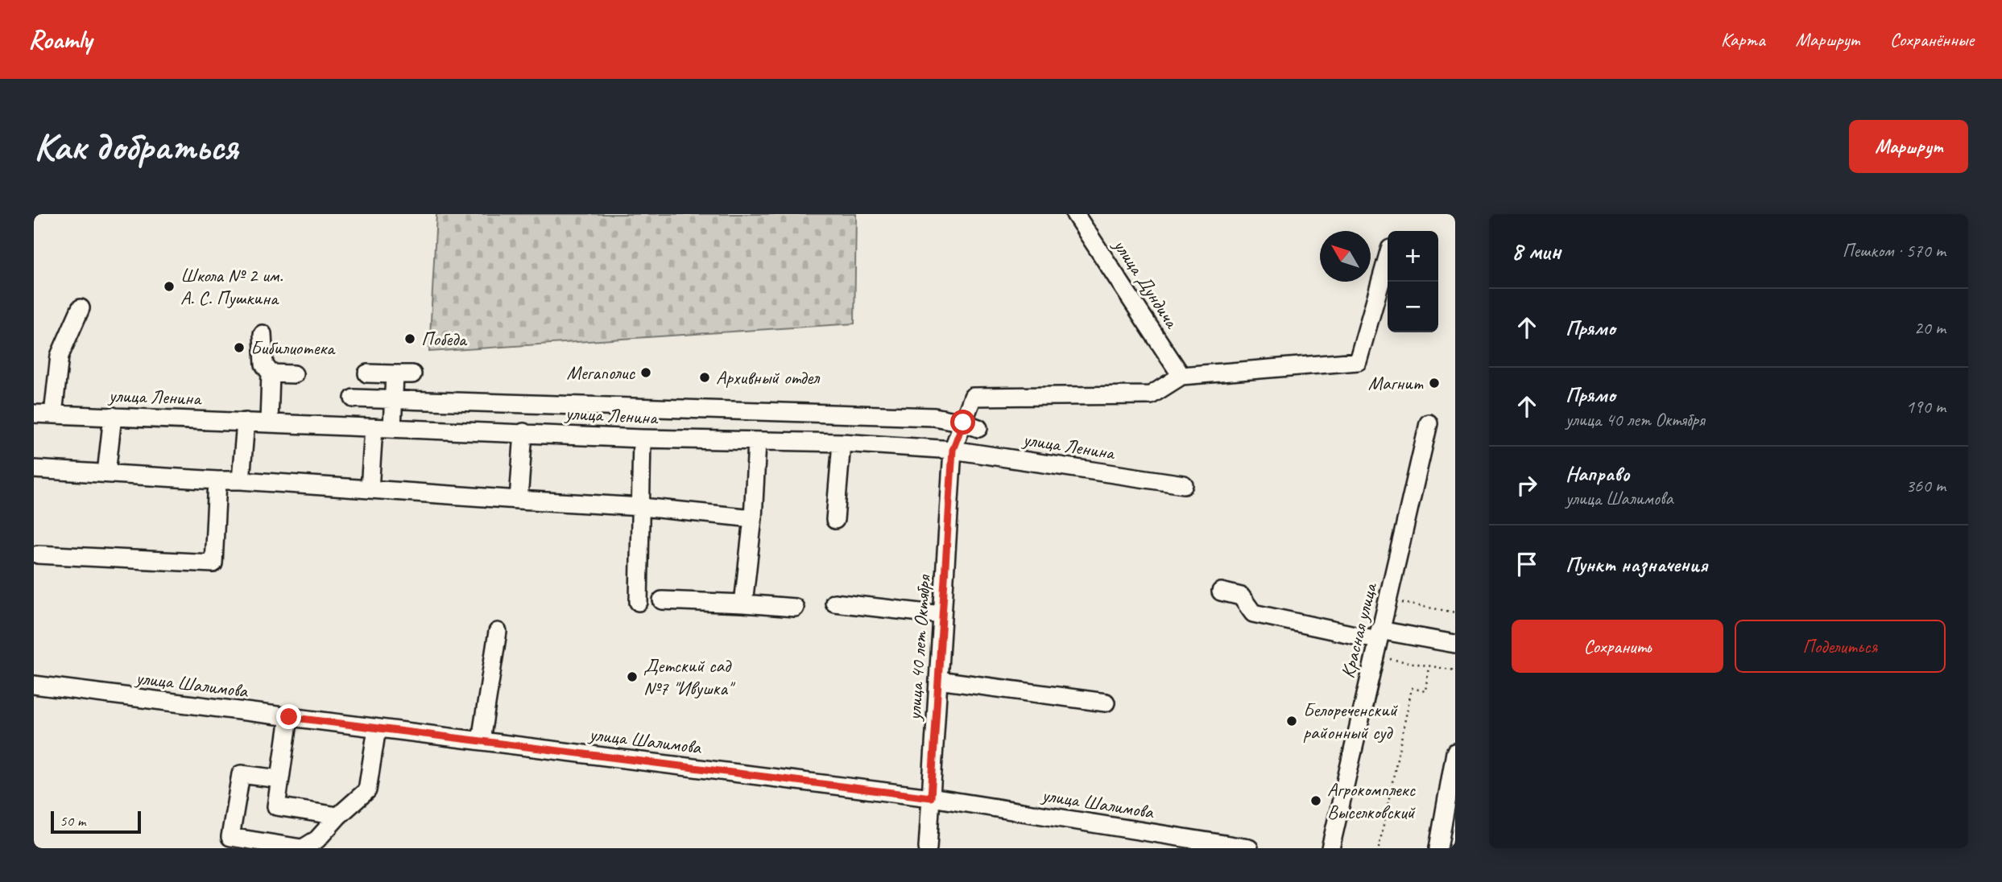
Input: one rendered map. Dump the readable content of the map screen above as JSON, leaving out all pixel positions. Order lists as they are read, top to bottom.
{
  "streets": {
    "street": [
      "улица Дундича",
      "улица Ленина",
      "Красная улица",
      "улица 40 лет Октября",
      "улица Шалимова"
    ]
  },
  "crossings": [
    ["улица Дундича", "улица 40 лет Октября"],
    ["улица Ленина", "улица 40 лет Октября"],
    ["улица 40 лет Октября", "улица Шалимова"]
  ],
  "places": [
    "Школа № 2 им. А. С. Пушкина",
    "Победа",
    "Бибилиотека",
    "Мегаполис",
    "Архивный отдел",
    "Магнит",
    "Детский сад №7 \"Ивушка\"",
    "Белореченский районный суд",
    "Агрокомплекс Выселковский"
  ],
  "scale_bar": "50 m",
  "north": "top left",
  "page": {
    "header": "Roamly",
    "nav": ["Карта", "Маршрут", "Сохранённые"],
    "buttons": [
      "Маршрут",
      ["Сохранить", "Поделиться"]
    ],
    "title": "Как добраться",
    "heading": ["8 мин", "Пешком · 570 m"],
    "map_buttons": ["+", "−"],
    "list": [
      ["Прямо", "20 m"],
      ["Прямо", "улица 40 лет Октября", "190 m"],
      ["Направо", "улица Шалимова", "360 m"],
      "Пункт назначения"
    ],
    "scale": "50 m"
  }
}
